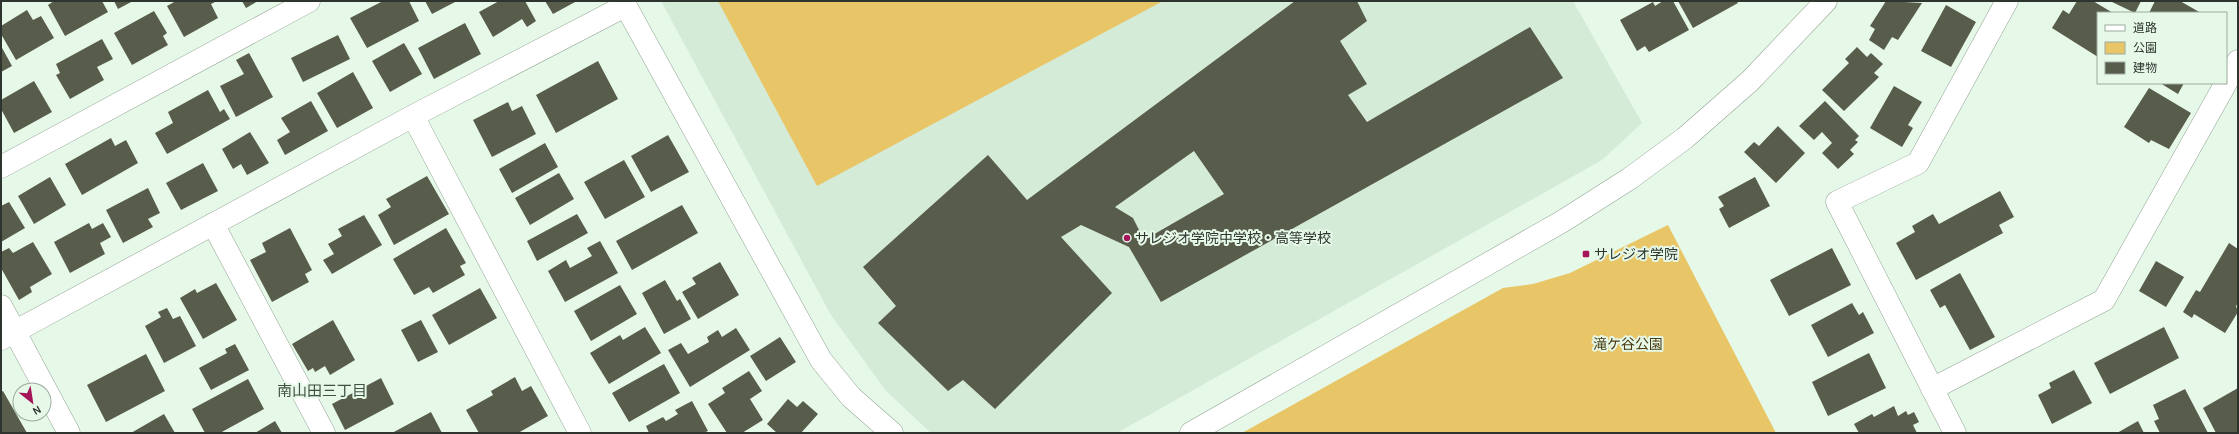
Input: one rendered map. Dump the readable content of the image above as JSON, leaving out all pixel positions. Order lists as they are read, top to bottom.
{
  "districts": ["南山田三丁目"],
  "parks": ["滝ケ谷公園"],
  "places": {
    "other": ["サレジオ学院中学校・高等学校"],
    "transit": ["サレジオ学院"]
  },
  "legend": ["道路", "公園", "建物"],
  "north": "bottom right"
}
